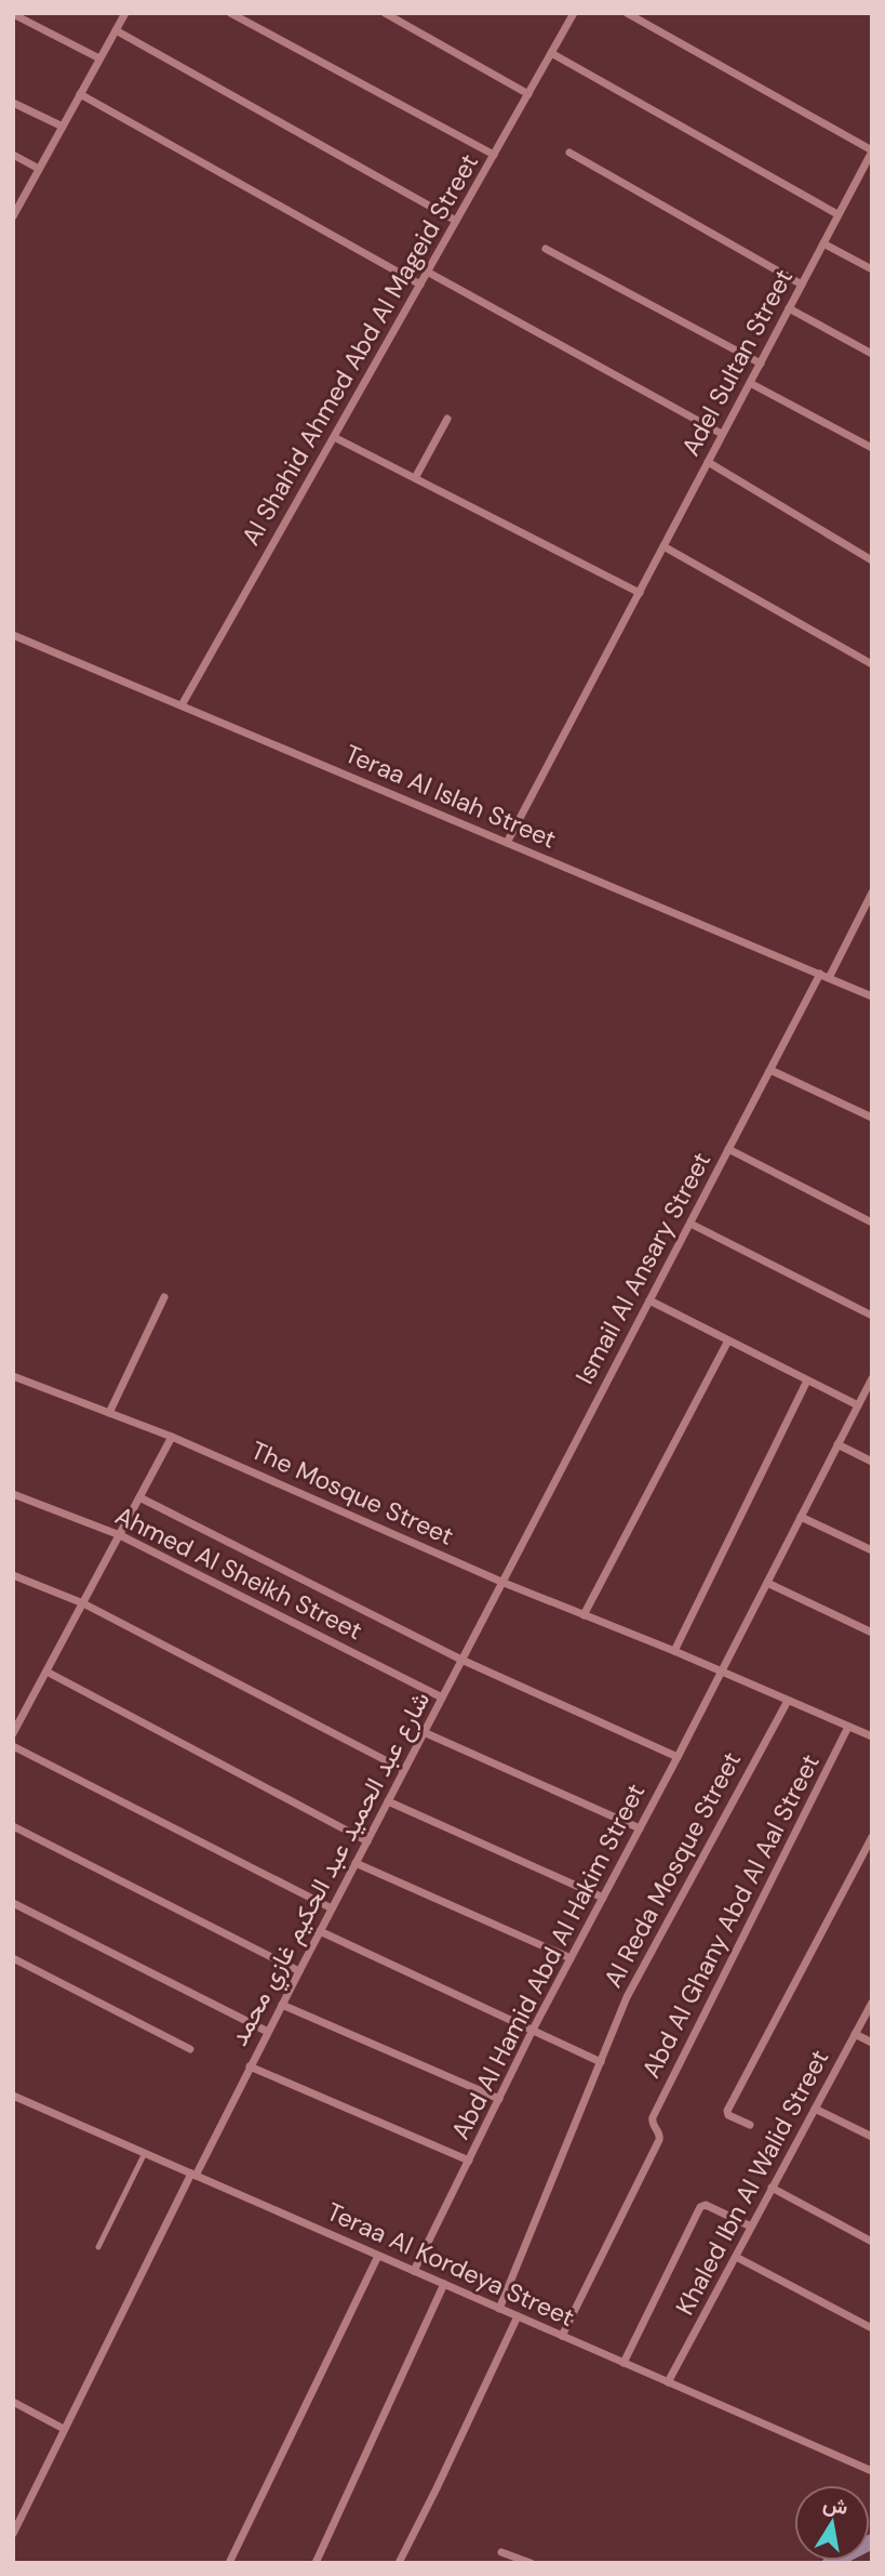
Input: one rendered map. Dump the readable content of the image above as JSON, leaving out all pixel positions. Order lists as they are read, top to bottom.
{
  "streets": {
    "street": [
      "Al Shahid Ahmed Abd Al Mageid Street",
      "Adel Sultan Street",
      "Teraa Al Islah Street",
      "Ismail Al Ansary Street",
      "The Mosque Street",
      "Ahmed Al Sheikh Street",
      "شارع عبد الحميد عبد الحكيم غازي محمد",
      "Al Reda Mosque Street",
      "Abd Al Ghany Abd Al Aal Street",
      "Abd Al Hamid Abd Al Hakim Street",
      "Khaled Ibn Al Walid Street",
      "Teraa Al Kordeya Street"
    ]
  },
  "crossings": [
    ["Al Shahid Ahmed Abd Al Mageid Street", "Teraa Al Islah Street"],
    ["Adel Sultan Street", "Teraa Al Islah Street"],
    ["Teraa Al Islah Street", "Ismail Al Ansary Street"],
    ["Ismail Al Ansary Street", "The Mosque Street"],
    ["Ismail Al Ansary Street", "شارع عبد الحميد عبد الحكيم غازي محمد"],
    ["The Mosque Street", "شارع عبد الحميد عبد الحكيم غازي محمد"],
    ["The Mosque Street", "Al Reda Mosque Street"],
    ["The Mosque Street", "Abd Al Ghany Abd Al Aal Street"],
    ["The Mosque Street", "Abd Al Hamid Abd Al Hakim Street"],
    ["Ahmed Al Sheikh Street", "شارع عبد الحميد عبد الحكيم غازي محمد"],
    ["شارع عبد الحميد عبد الحكيم غازي محمد", "Teraa Al Kordeya Street"],
    ["Al Reda Mosque Street", "Teraa Al Kordeya Street"],
    ["Abd Al Ghany Abd Al Aal Street", "Teraa Al Kordeya Street"],
    ["Abd Al Hamid Abd Al Hakim Street", "Teraa Al Kordeya Street"],
    ["Khaled Ibn Al Walid Street", "Teraa Al Kordeya Street"]
  ],
  "north": "top"
}
